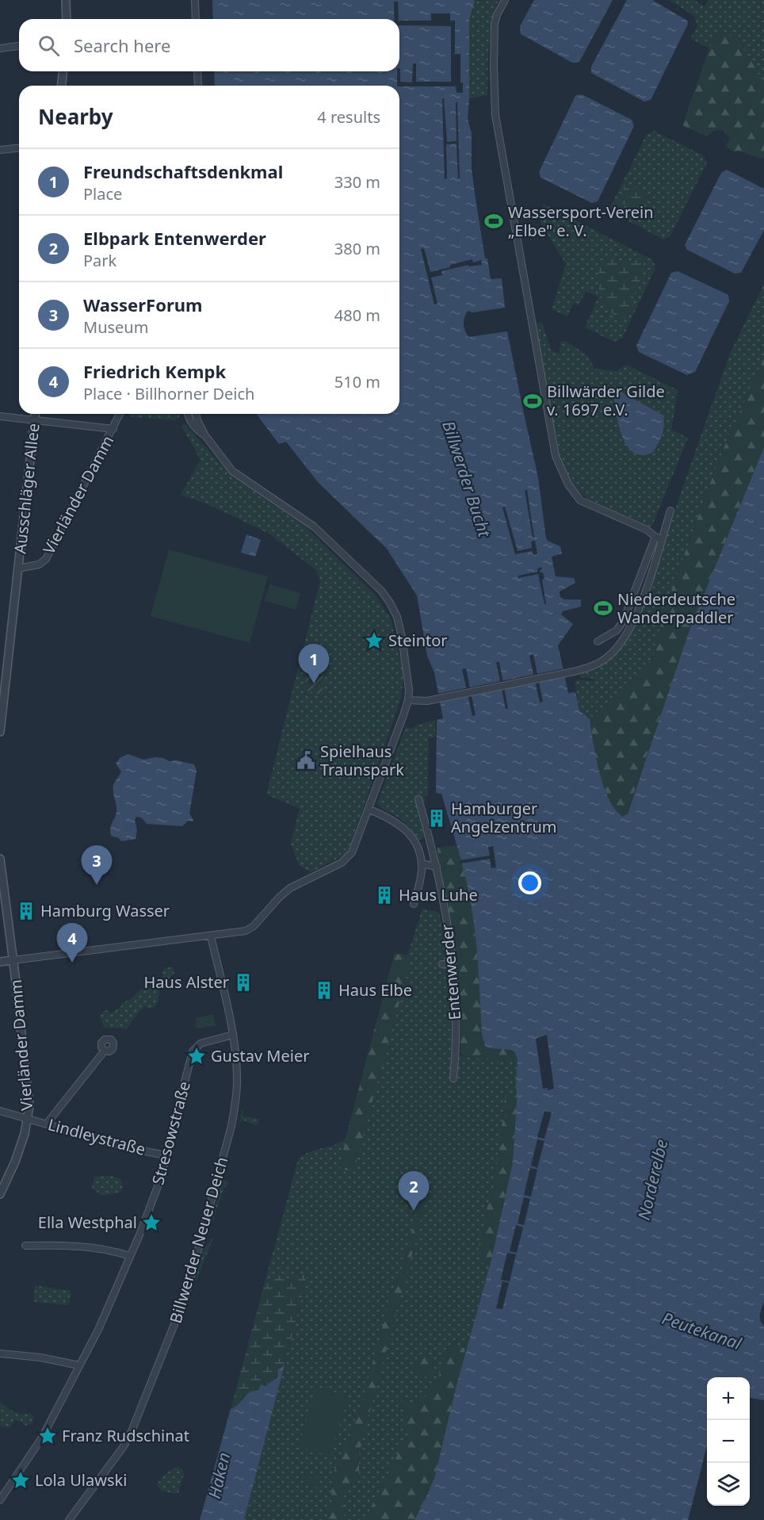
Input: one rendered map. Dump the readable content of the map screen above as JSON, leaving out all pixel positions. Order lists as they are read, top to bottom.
{
  "streets": {
    "street": [
      "Ausschläger Allee",
      "Vierländer Damm",
      "Entenwerder",
      "Stresowstraße",
      "Lindleystraße",
      "Billwerder Neuer Deich"
    ]
  },
  "crossings": [
    ["Ausschläger Allee", "Vierländer Damm"],
    ["Vierländer Damm", "Lindleystraße"],
    ["Stresowstraße", "Lindleystraße"],
    ["Stresowstraße", "Billwerder Neuer Deich"]
  ],
  "water": [
    "Billwerder Bucht",
    "Norderelbe",
    "Peutekanal",
    "Haken"
  ],
  "places": {
    "sports": ["Wassersport-Verein „Elbe\" e. V.", "Billwärder Gilde v. 1697 e.V.", "Niederdeutsche Wanderpaddler"],
    "place": [
      "Steintor",
      "Gustav Meier",
      "Ella Westphal",
      "Franz Rudschinat",
      "Lola Ulawski"
    ],
    "public building": ["Spielhaus Traunspark"],
    "building": [
      "Hamburger Angelzentrum",
      "Haus Luhe",
      "Hamburg Wasser",
      "Haus Alster",
      "Haus Elbe"
    ]
  },
  "page": {
    "search": "Search here",
    "heading": ["Nearby", "4 results"],
    "list": [
      {
        "mark": "1",
        "name": "Freundschaftsdenkmal",
        "note": "Place",
        "value": "330 m"
      },
      {
        "mark": "2",
        "name": "Elbpark Entenwerder",
        "note": "Park",
        "value": "380 m"
      },
      {
        "mark": "3",
        "name": "WasserForum",
        "note": "Museum",
        "value": "480 m"
      },
      {
        "mark": "4",
        "name": "Friedrich Kempk",
        "note": "Place · Billhorner Deich",
        "value": "510 m"
      }
    ],
    "pins": [
      "1",
      "3",
      "4",
      "2"
    ],
    "map_buttons": ["+", "−"]
  }
}
